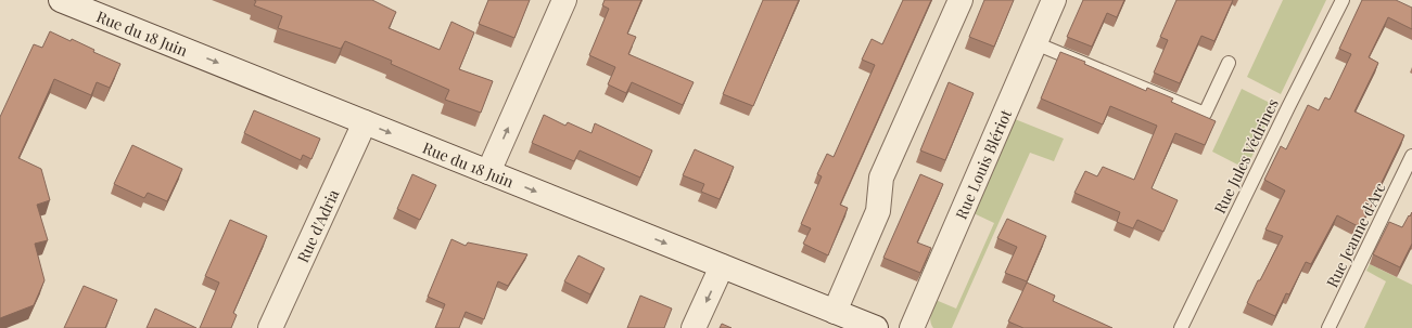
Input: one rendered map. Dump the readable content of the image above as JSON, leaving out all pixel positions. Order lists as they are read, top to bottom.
{
  "streets": {
    "street": ["Rue du 18 Juin", "Rue Louis Blériot", "Rue d'Adria"],
    "lane": ["Rue Jules Védrines", "Rue Jeanne d'Arc"]
  },
  "crossings": [
    ["Rue du 18 Juin", "Rue d'Adria"]
  ],
  "one_way": ["Rue du 18 Juin"]
}
